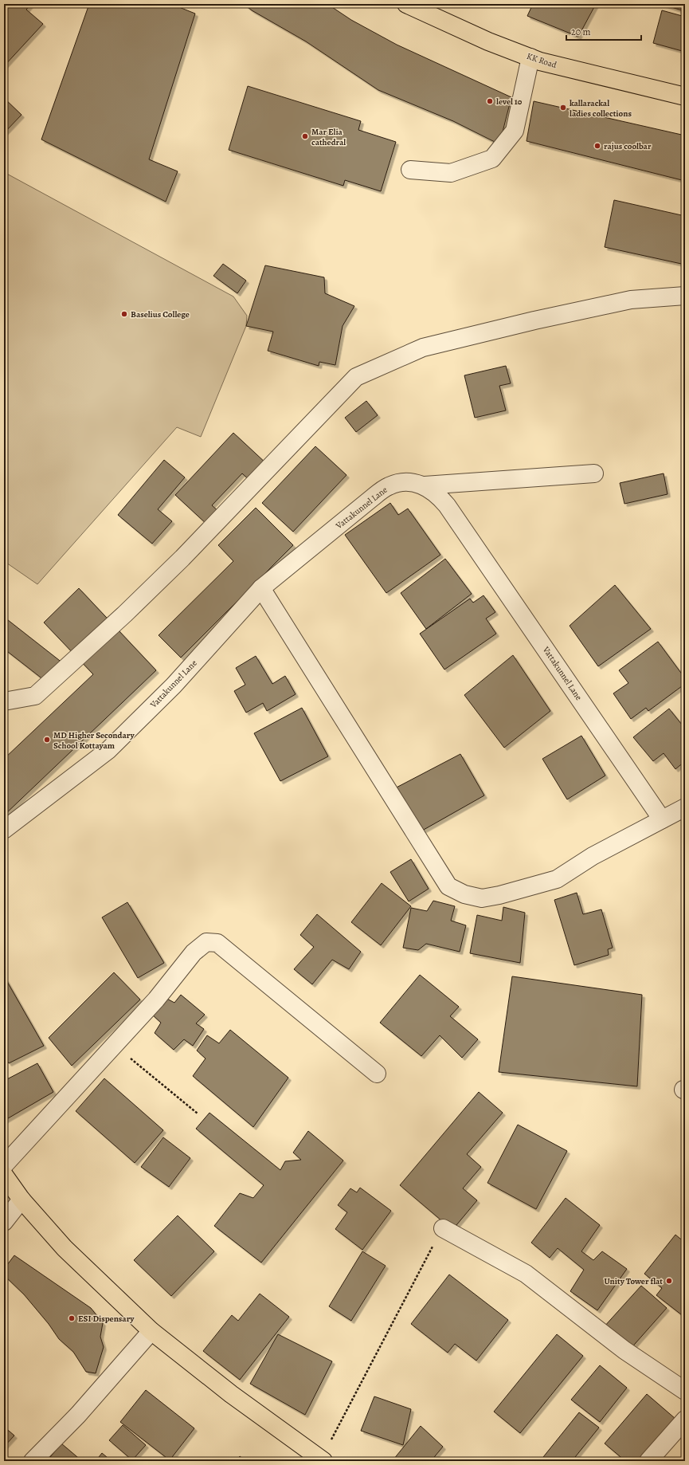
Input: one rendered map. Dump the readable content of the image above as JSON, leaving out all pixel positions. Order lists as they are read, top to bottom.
{
  "streets": {
    "main road": ["KK Road"],
    "street": ["Vattakunnel Lane"]
  },
  "places": [
    "level 10",
    "kallarackal ladies collections",
    "Mar Elia cathedral",
    "rajus coolbar",
    "Baselius College",
    "MD Higher Secondary School Kottayam",
    "Unity Tower flat",
    "ESI Dispensary"
  ],
  "scale_bar": "20 m"
}
